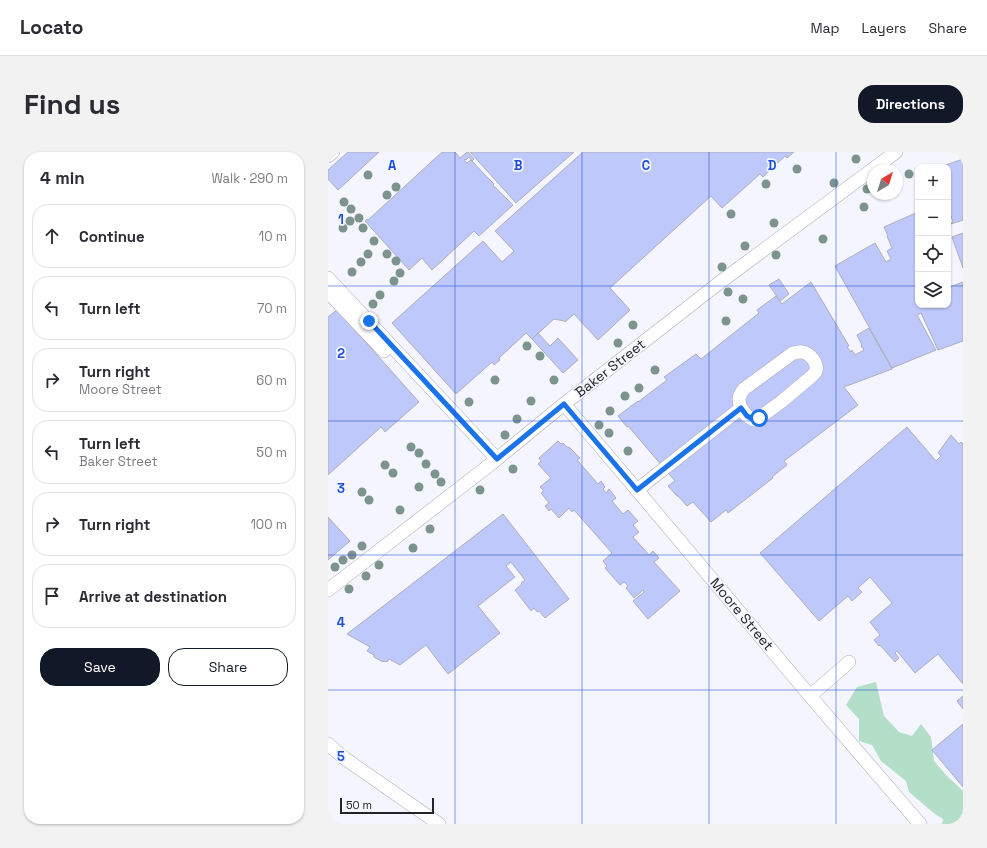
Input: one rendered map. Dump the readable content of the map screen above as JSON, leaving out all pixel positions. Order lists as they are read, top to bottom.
{
  "streets": {
    "street": ["Baker Street", "Moore Street"]
  },
  "crossings": [
    ["Baker Street", "Moore Street"]
  ],
  "scale_bar": "50 m",
  "north": "top right",
  "page": {
    "header": "Locato",
    "nav": ["Map", "Layers", "Share"],
    "buttons": [
      "Directions",
      ["Save", "Share"]
    ],
    "title": "Find us",
    "heading": ["4 min", "Walk · 290 m"],
    "map_buttons": ["+", "−"],
    "list": [
      ["Continue", "10 m"],
      ["Turn left", "70 m"],
      ["Turn right", "Moore Street", "60 m"],
      ["Turn left", "Baker Street", "50 m"],
      ["Turn right", "100 m"],
      "Arrive at destination"
    ],
    "scale": "50 m"
  },
  "grid": {
    "columns": [
      "A",
      "B",
      "C",
      "D"
    ],
    "rows": [
      "1",
      "2",
      "3",
      "4",
      "5"
    ]
  }
}
